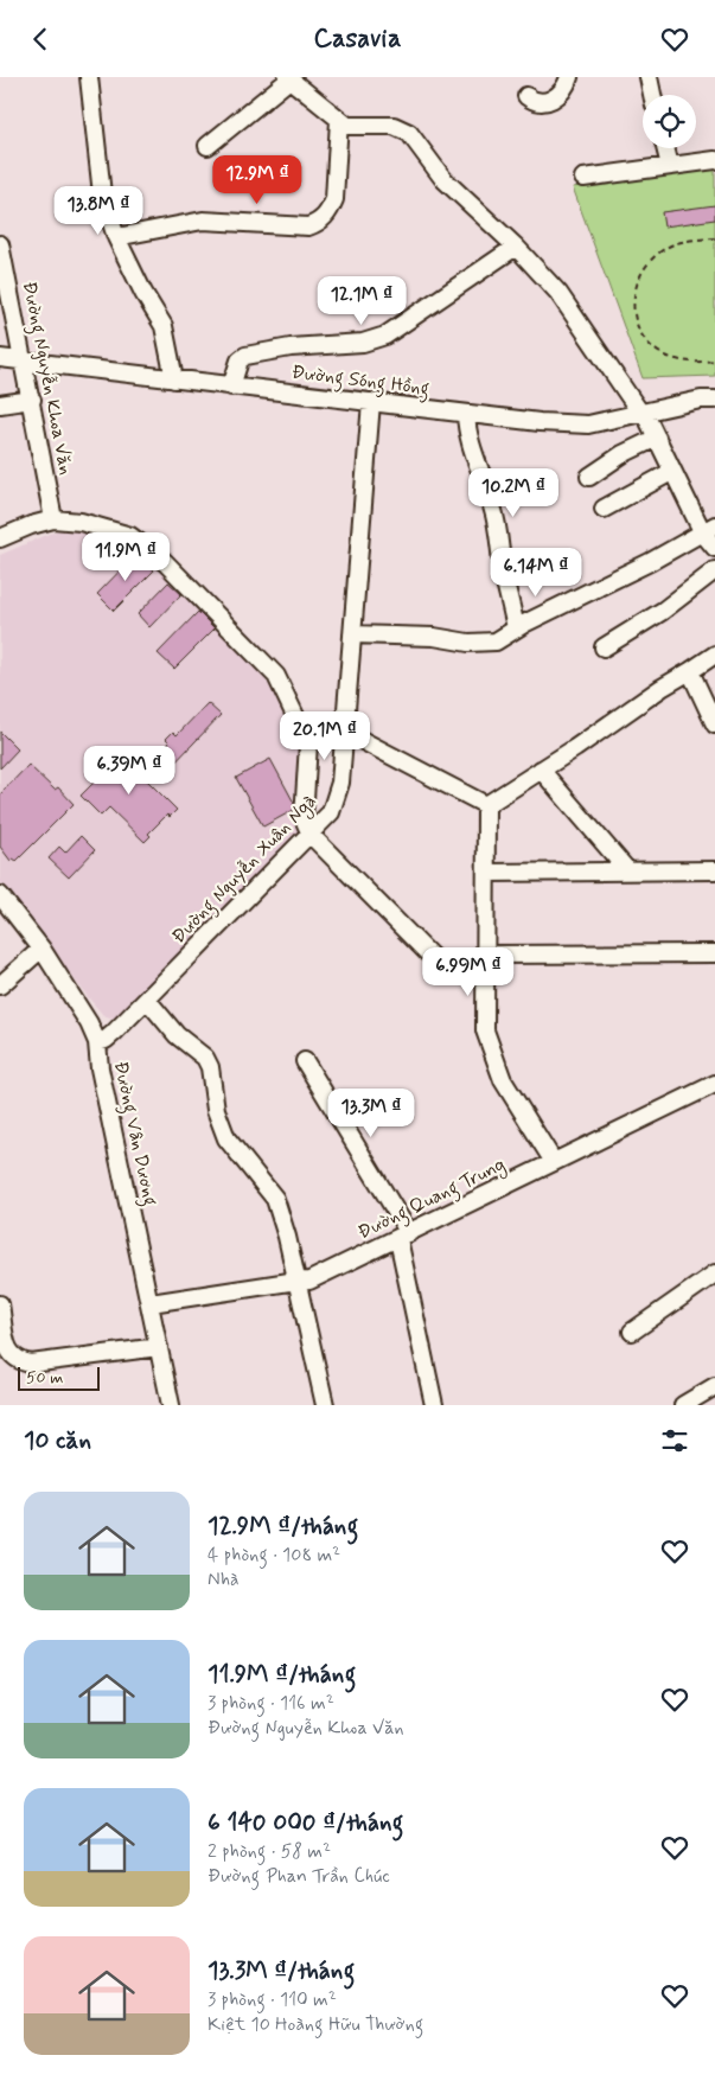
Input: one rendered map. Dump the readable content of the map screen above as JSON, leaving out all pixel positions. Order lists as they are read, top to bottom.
{
  "streets": {
    "street": [
      "Đường Nguyễn Khoa Văn",
      "Đường Sóng Hồng",
      "Đường Nguyễn Xuân Ngà",
      "Đường Vân Dương",
      "Đường Quang Trung"
    ]
  },
  "crossings": [
    ["Đường Nguyễn Khoa Văn", "Đường Sóng Hồng"],
    ["Đường Sóng Hồng", "Đường Nguyễn Xuân Ngà"],
    ["Đường Nguyễn Xuân Ngà", "Đường Vân Dương"],
    ["Đường Vân Dương", "Đường Quang Trung"]
  ],
  "scale_bar": "50 m",
  "page": {
    "header": "Casavia",
    "price": [
      "12.9M ₫",
      "13.8M ₫",
      "12.1M ₫",
      "10.2M ₫",
      "11.9M ₫",
      "6.14M ₫",
      "20.1M ₫",
      "6.39M ₫",
      "6.99M ₫",
      "13.3M ₫"
    ],
    "scale": "50 m",
    "heading": "10 căn",
    "list": [
      {
        "name": "12.9M ₫/tháng",
        "note": "4 phòng · 108 m² · Nhà"
      },
      {
        "name": "11.9M ₫/tháng",
        "note": "3 phòng · 116 m² · Đường Nguyễn Khoa Văn"
      },
      {
        "name": "6 140 000 ₫/tháng",
        "note": "2 phòng · 58 m² · Đường Phan Trần Chúc"
      },
      {
        "name": "13.3M ₫/tháng",
        "note": "3 phòng · 110 m² · Kiệt 10 Hoàng Hữu Thường"
      }
    ]
  }
}
